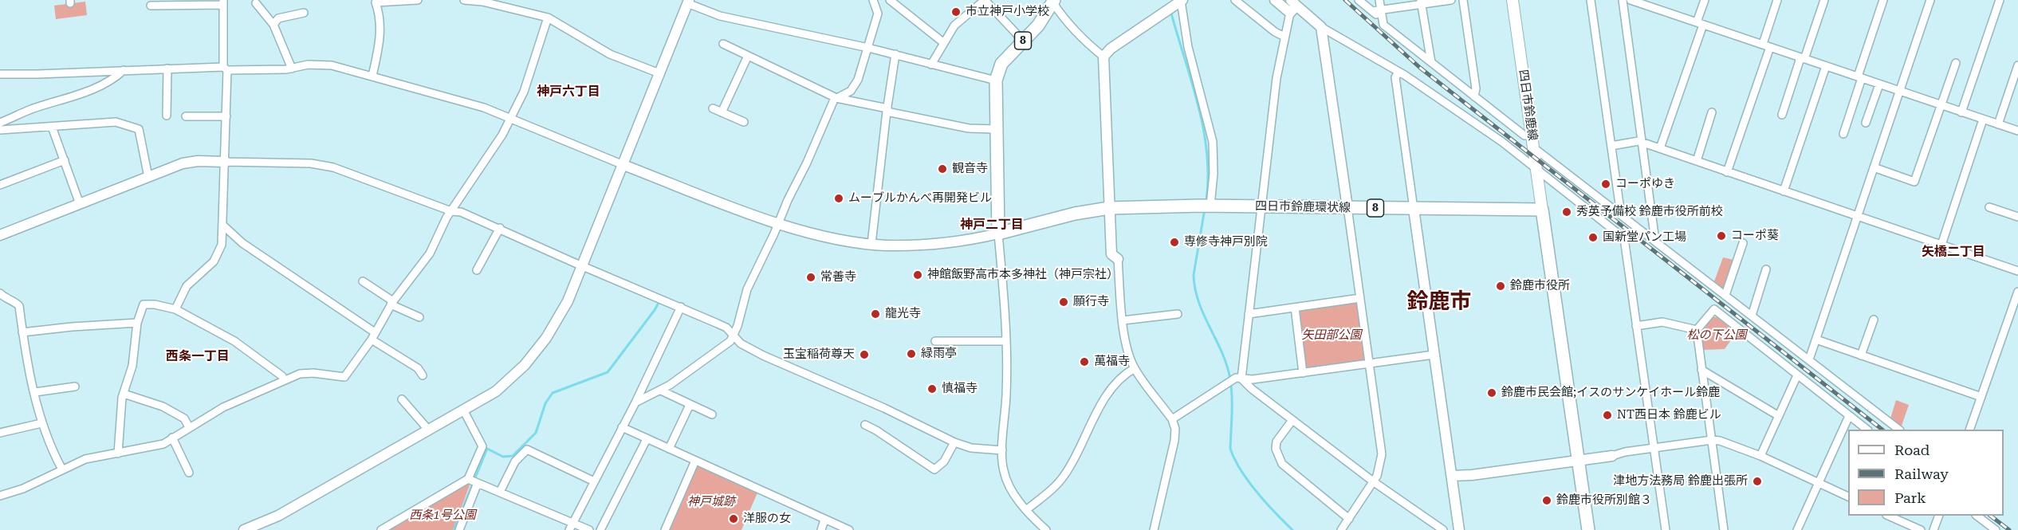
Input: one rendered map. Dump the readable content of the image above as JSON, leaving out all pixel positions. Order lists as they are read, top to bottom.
{
  "streets": {
    "main road": ["8", "四日市鈴鹿線", "四日市鈴鹿環状線"]
  },
  "crossings": [
    ["8", "四日市鈴鹿環状線"],
    ["四日市鈴鹿線", "四日市鈴鹿環状線"]
  ],
  "districts": [
    "神戸六丁目",
    "神戸二丁目",
    "矢橋二丁目",
    "鈴鹿市",
    "西条一丁目"
  ],
  "parks": [
    "矢田部公園",
    "松の下公園",
    "神戸城跡",
    "西条1号公園"
  ],
  "places": [
    "市立神戸小学校",
    "観音寺",
    "コーポゆき",
    "ムーブルかんべ再開発ビル",
    "秀英予備校 鈴鹿市役所前校",
    "コーポ葵",
    "国新堂パン工場",
    "専修寺神戸別院",
    "神館飯野高市本多神社（神戸宗社）",
    "常善寺",
    "鈴鹿市役所",
    "願行寺",
    "龍光寺",
    "緑雨亭",
    "玉宝稲荷尊天",
    "萬福寺",
    "慎福寺",
    "鈴鹿市民会館;イスのサンケイホール鈴鹿",
    "NT西日本 鈴鹿ビル",
    "津地方法務局 鈴鹿出張所",
    "鈴鹿市役所別館３",
    "洋服の女"
  ],
  "legend": ["Road", "Railway", "Park"]
}
